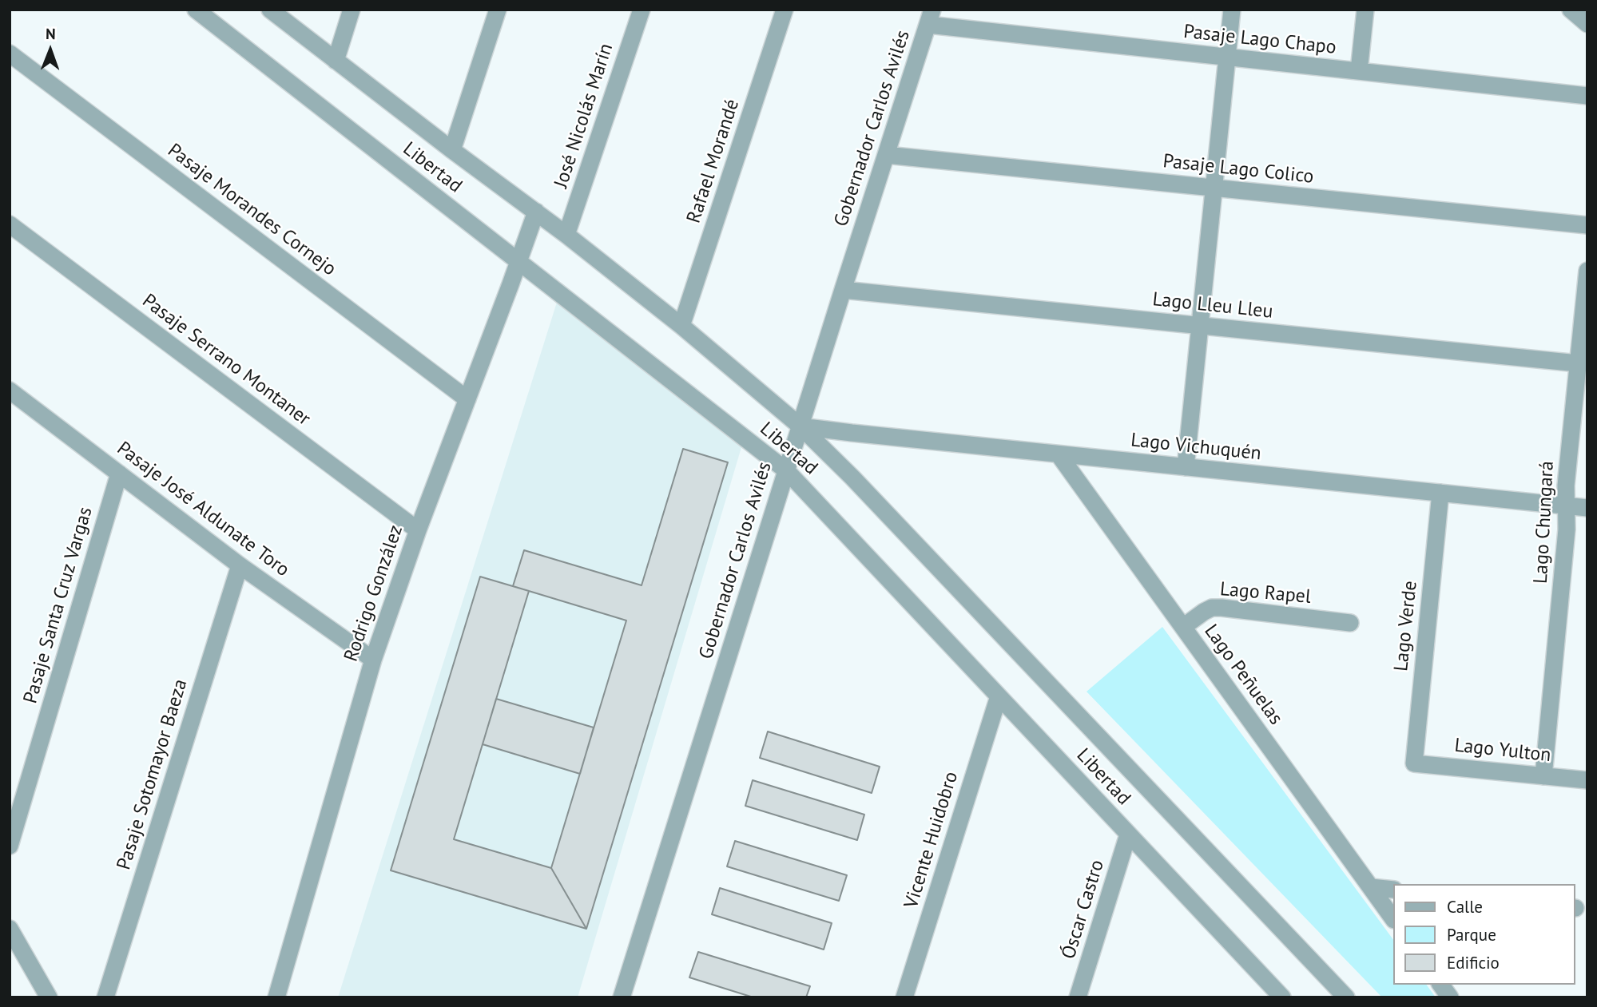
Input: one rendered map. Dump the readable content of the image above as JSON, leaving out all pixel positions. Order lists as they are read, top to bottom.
{
  "streets": {
    "street": [
      "Pasaje Lago Chapo",
      "José Nicolás Marín",
      "Gobernador Carlos Avilés",
      "Rafael Morandé",
      "Libertad",
      "Pasaje Lago Colico",
      "Pasaje Morandes Cornejo",
      "Lago Lleu Lleu",
      "Pasaje Serrano Montaner",
      "Lago Vichuquén",
      "Pasaje José Aldunate Toro",
      "Lago Chungará",
      "Rodrigo González",
      "Lago Rapel",
      "Pasaje Santa Cruz Vargas",
      "Lago Verde",
      "Lago Peñuelas",
      "Lago Yulton",
      "Pasaje Sotomayor Baeza",
      "Vicente Huidobro",
      "Óscar Castro"
    ]
  },
  "crossings": [
    ["Pasaje Lago Chapo", "Gobernador Carlos Avilés"],
    ["José Nicolás Marín", "Libertad"],
    ["Gobernador Carlos Avilés", "Libertad"],
    ["Gobernador Carlos Avilés", "Pasaje Lago Colico"],
    ["Gobernador Carlos Avilés", "Lago Lleu Lleu"],
    ["Gobernador Carlos Avilés", "Lago Vichuquén"],
    ["Rafael Morandé", "Libertad"],
    ["Libertad", "Lago Vichuquén"],
    ["Libertad", "Rodrigo González"],
    ["Libertad", "Vicente Huidobro"],
    ["Libertad", "Óscar Castro"],
    ["Pasaje Morandes Cornejo", "Rodrigo González"],
    ["Lago Lleu Lleu", "Lago Chungará"],
    ["Pasaje Serrano Montaner", "Rodrigo González"],
    ["Lago Vichuquén", "Lago Chungará"],
    ["Lago Vichuquén", "Lago Verde"],
    ["Lago Vichuquén", "Lago Peñuelas"],
    ["Pasaje José Aldunate Toro", "Rodrigo González"],
    ["Pasaje José Aldunate Toro", "Pasaje Santa Cruz Vargas"],
    ["Pasaje José Aldunate Toro", "Pasaje Sotomayor Baeza"],
    ["Lago Chungará", "Lago Yulton"],
    ["Lago Rapel", "Lago Peñuelas"],
    ["Lago Verde", "Lago Yulton"]
  ],
  "legend": ["Calle", "Parque", "Edificio"],
  "north": "top"
}
